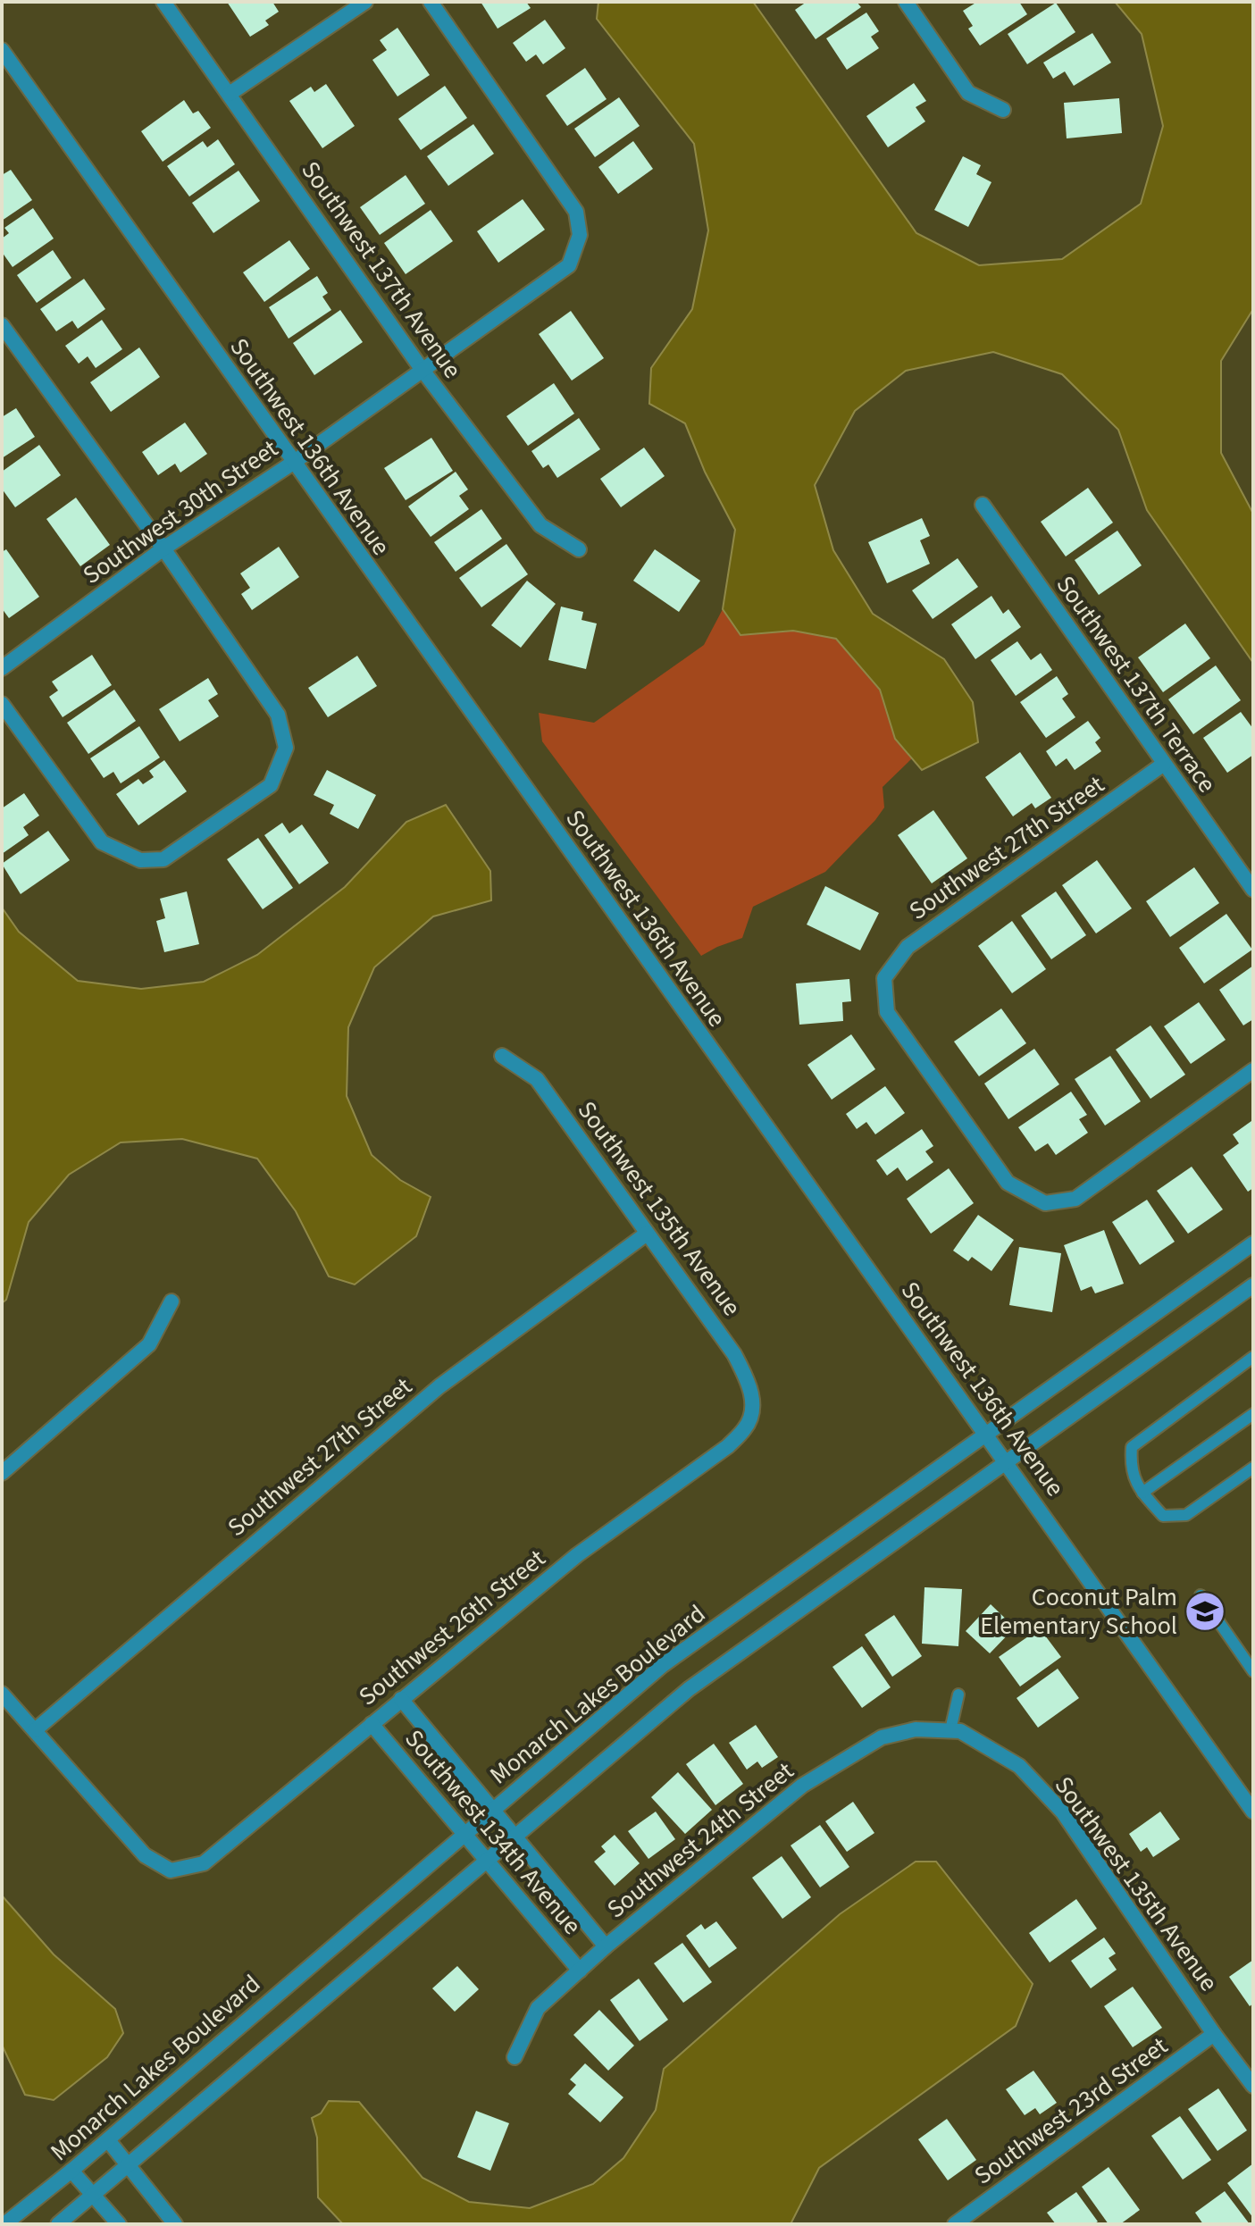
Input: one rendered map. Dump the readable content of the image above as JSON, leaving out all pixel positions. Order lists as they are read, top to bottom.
{
  "streets": {
    "street": [
      "Southwest 137th Avenue",
      "Southwest 136th Avenue",
      "Southwest 30th Street",
      "Southwest 137th Terrace",
      "Southwest 27th Street",
      "Southwest 135th Avenue",
      "Southwest 26th Street",
      "Monarch Lakes Boulevard",
      "Southwest 134th Avenue",
      "Southwest 24th Street",
      "Southwest 23rd Street"
    ]
  },
  "crossings": [
    ["Southwest 137th Avenue", "Southwest 30th Street"],
    ["Southwest 136th Avenue", "Southwest 30th Street"],
    ["Southwest 136th Avenue", "Monarch Lakes Boulevard"],
    ["Southwest 137th Terrace", "Southwest 27th Street"],
    ["Southwest 27th Street", "Southwest 135th Avenue"],
    ["Southwest 27th Street", "Southwest 26th Street"],
    ["Southwest 135th Avenue", "Southwest 26th Street"],
    ["Southwest 135th Avenue", "Southwest 24th Street"],
    ["Southwest 135th Avenue", "Southwest 23rd Street"],
    ["Southwest 26th Street", "Southwest 134th Avenue"],
    ["Monarch Lakes Boulevard", "Southwest 134th Avenue"],
    ["Southwest 134th Avenue", "Southwest 24th Street"]
  ],
  "places": {
    "school or university": ["Coconut Palm Elementary School"]
  }
}
